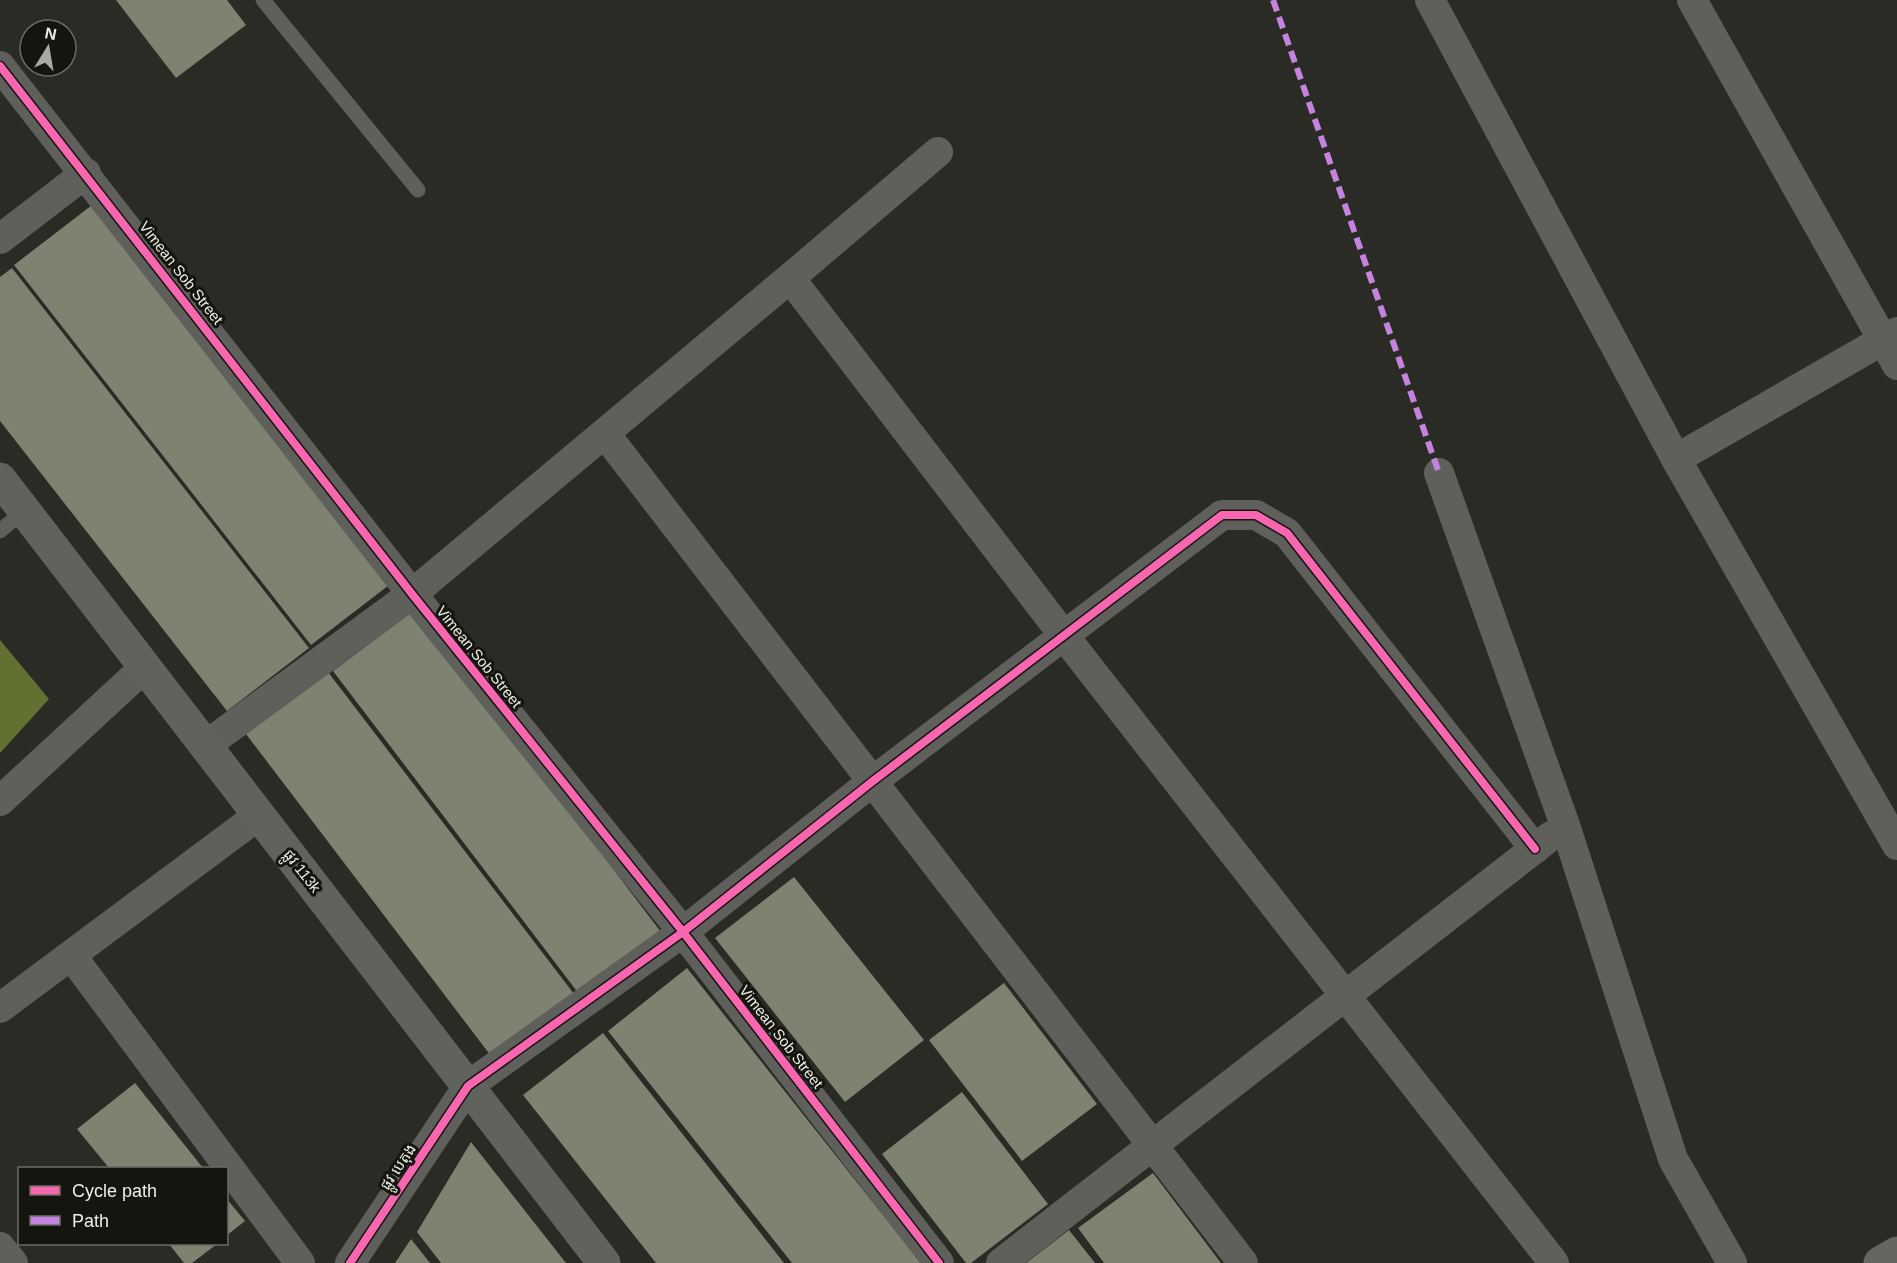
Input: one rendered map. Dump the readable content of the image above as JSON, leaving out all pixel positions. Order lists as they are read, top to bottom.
{
  "streets": {
    "street": ["Vimean Sob Street", "ផ្លូវ 113k", "ផ្លូវ បេតុង"]
  },
  "crossings": [
    ["ផ្លូវ 113k", "ផ្លូវ បេតុង"]
  ],
  "legend": ["Cycle path", "Path"],
  "north": "top"
}
